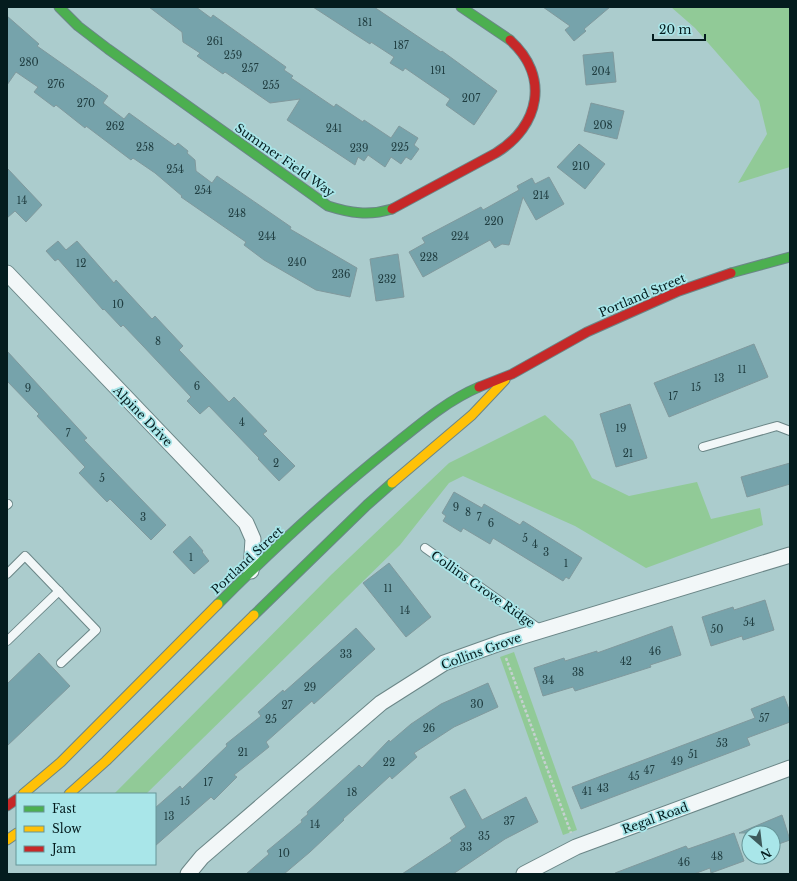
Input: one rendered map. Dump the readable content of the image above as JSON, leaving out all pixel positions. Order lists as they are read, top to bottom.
{
  "streets": {
    "main road": ["Summer Field Way", "Portland Street"],
    "street": ["Alpine Drive", "Collins Grove", "Regal Road"],
    "lane": ["Collins Grove Ridge"]
  },
  "crossings": [
    ["Portland Street", "Alpine Drive"],
    ["Collins Grove Ridge", "Collins Grove"]
  ],
  "house_numbers": [
    "181",
    "261",
    "187",
    "259",
    "280",
    "257",
    "191",
    "204",
    "276",
    "255",
    "207",
    "270",
    "208",
    "262",
    "241",
    "258",
    "225",
    "239",
    "210",
    "254",
    "254",
    "214",
    "14",
    "248",
    "220",
    "244",
    "224",
    "228",
    "240",
    "12",
    "236",
    "232",
    "10",
    "8",
    "11",
    "13",
    "6",
    "15",
    "9",
    "17",
    "4",
    "19",
    "7",
    "21",
    "2",
    "5",
    "9",
    "8",
    "3",
    "7",
    "6",
    "5",
    "4",
    "3",
    "1",
    "1",
    "11",
    "14",
    "54",
    "50",
    "46",
    "33",
    "42",
    "38",
    "34",
    "29",
    "30",
    "27",
    "57",
    "25",
    "26",
    "53",
    "21",
    "51",
    "49",
    "22",
    "47",
    "45",
    "17",
    "43",
    "41",
    "18",
    "15",
    "13",
    "37",
    "14",
    "35",
    "33",
    "10",
    "48",
    "46"
  ],
  "legend": ["Fast", "Slow", "Jam"],
  "scale_bar": "20 m",
  "north": "bottom right"
}
